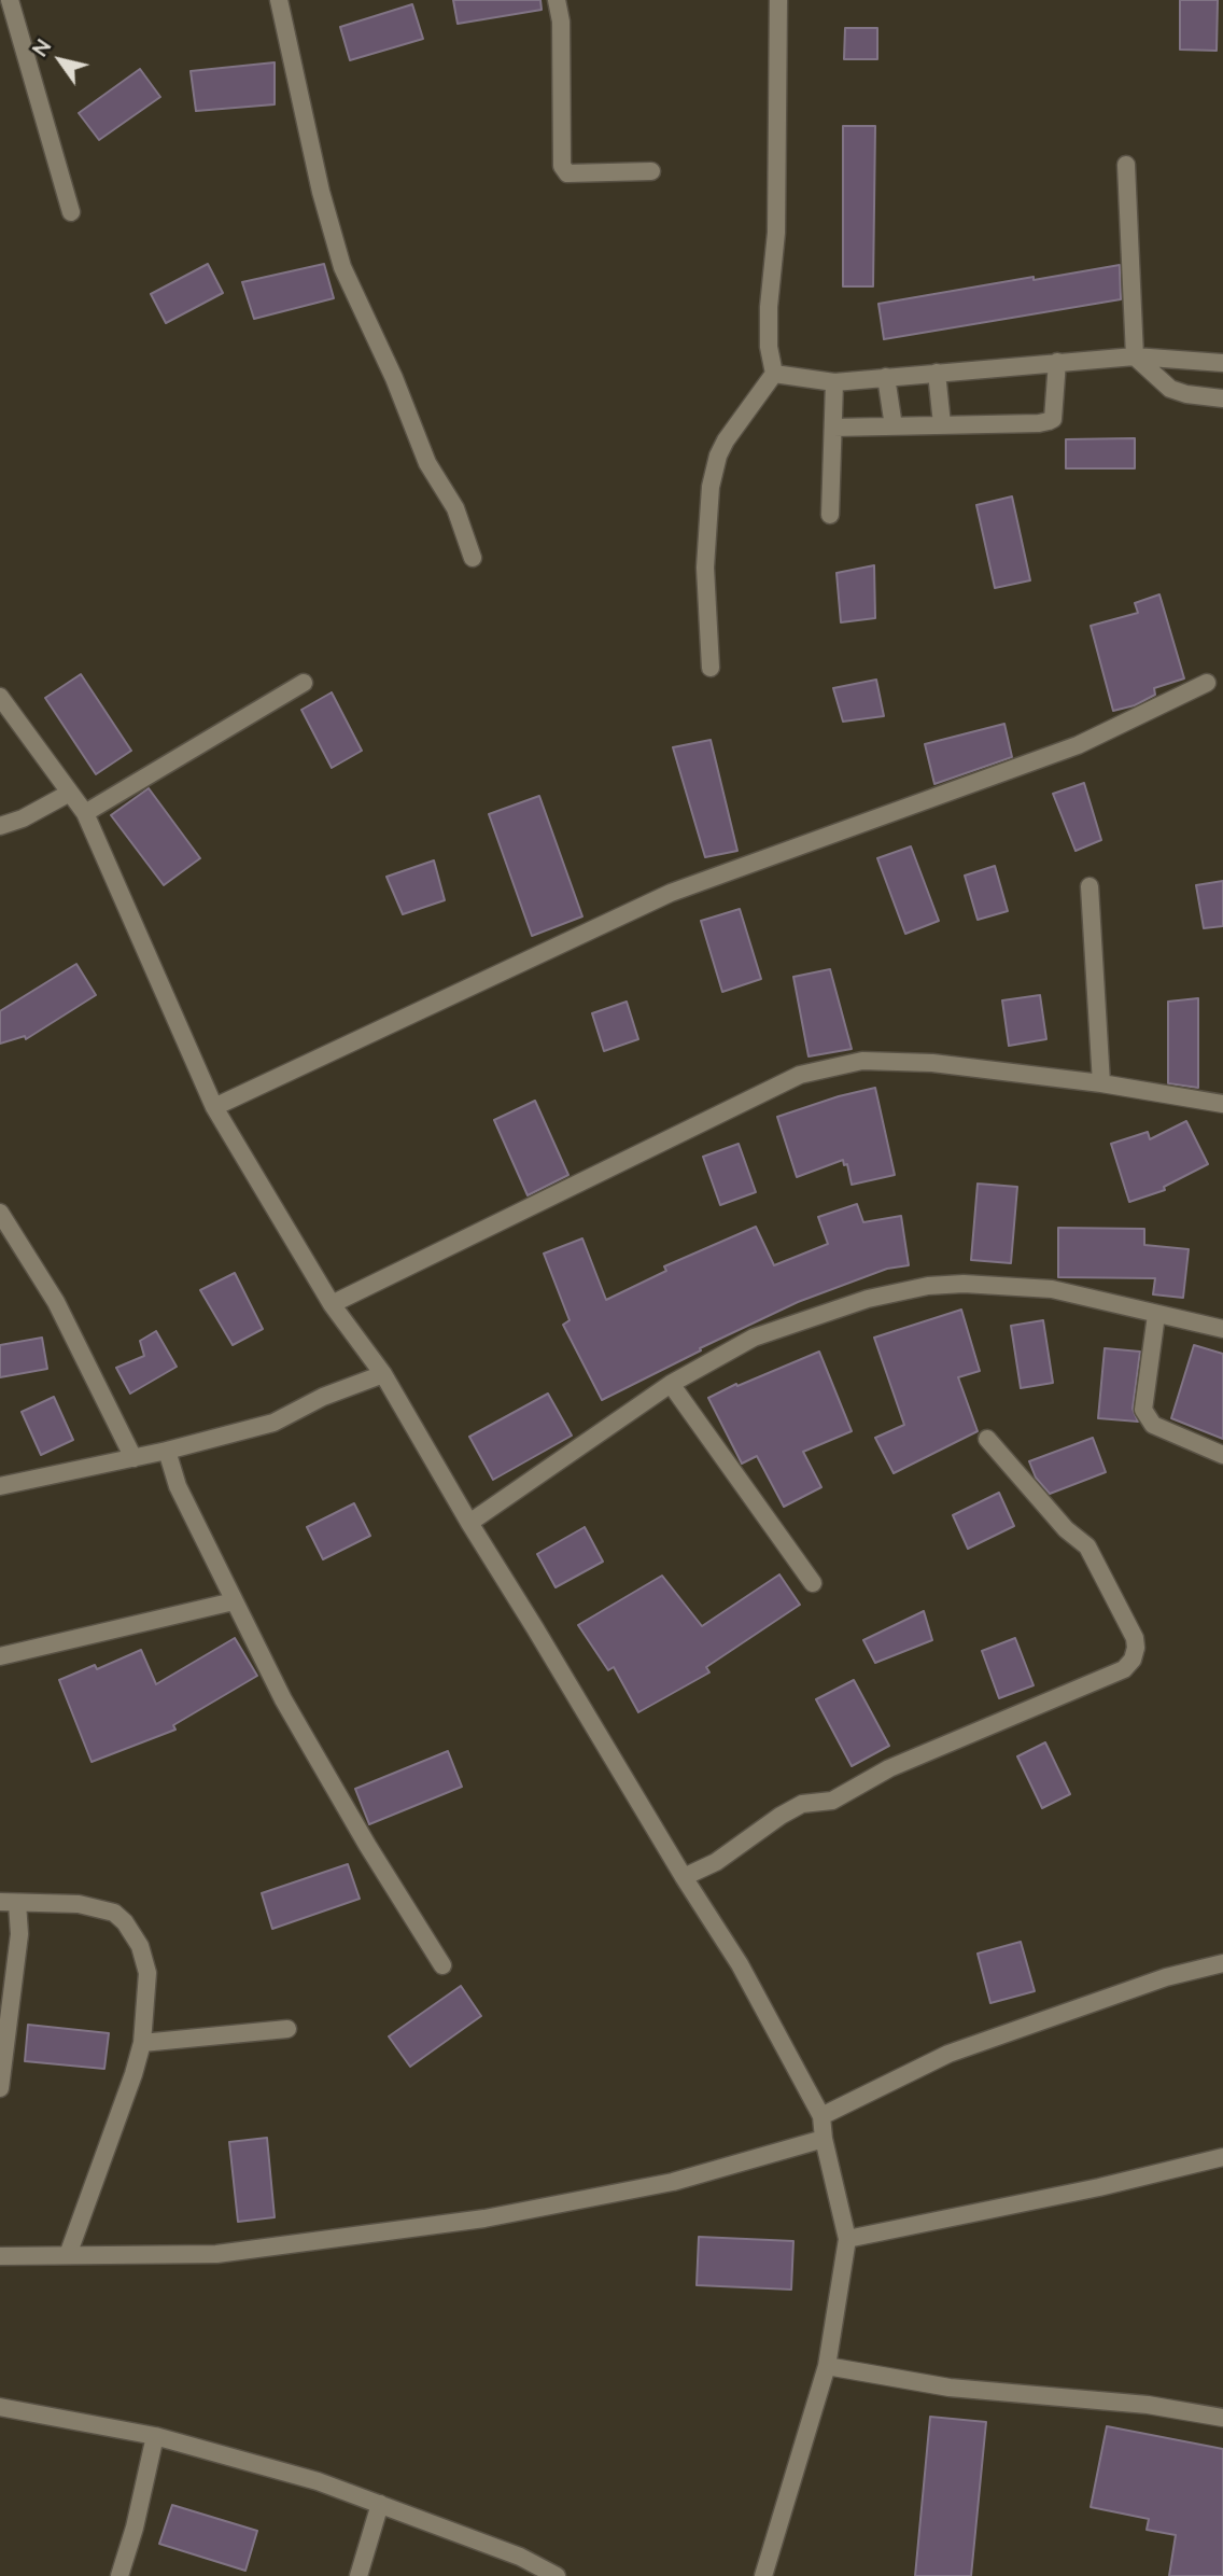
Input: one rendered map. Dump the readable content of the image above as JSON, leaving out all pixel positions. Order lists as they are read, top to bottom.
{
  "north": "top left"
}
